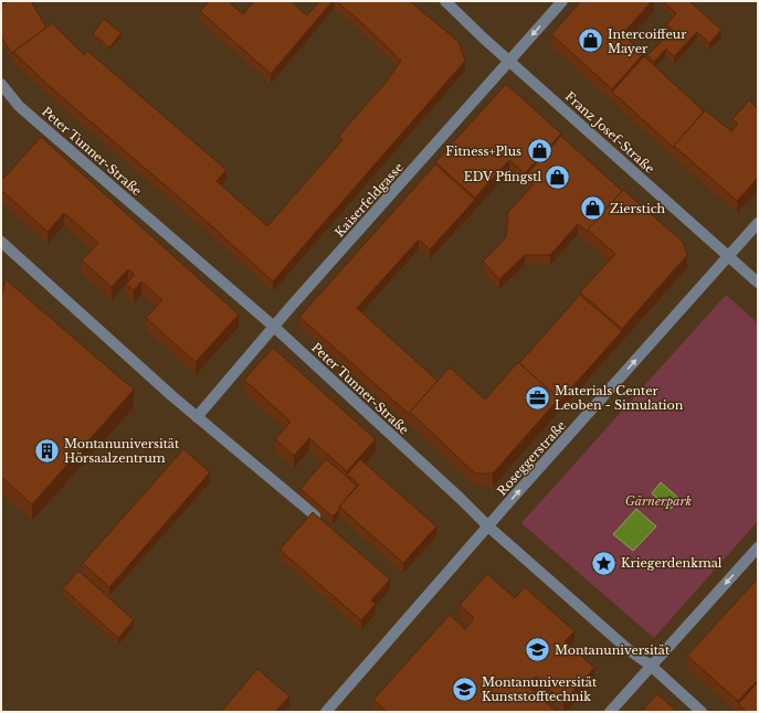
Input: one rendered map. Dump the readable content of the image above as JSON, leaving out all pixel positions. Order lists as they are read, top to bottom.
{
  "streets": {
    "street": [
      "Franz Josef-Straße",
      "Peter Tunner-Straße",
      "Kaiserfeldgasse",
      "Roseggerstraße"
    ]
  },
  "crossings": [
    ["Franz Josef-Straße", "Kaiserfeldgasse"],
    ["Franz Josef-Straße", "Roseggerstraße"],
    ["Peter Tunner-Straße", "Kaiserfeldgasse"],
    ["Peter Tunner-Straße", "Roseggerstraße"]
  ],
  "one_way": ["Roseggerstraße"],
  "parks": ["Gärnerpark"],
  "places": {
    "shop": [
      "Intercoiffeur Mayer",
      "Fitness+Plus",
      "EDV Pfingstl",
      "Zierstich"
    ],
    "office": ["Materials Center Leoben - Simulation"],
    "building": ["Montanuniversität Hörsaalzentrum"],
    "place": ["Kriegerdenkmal"],
    "school or university": ["Montanuniversität", "Montanuniversität Kunststofftechnik"]
  }
}
